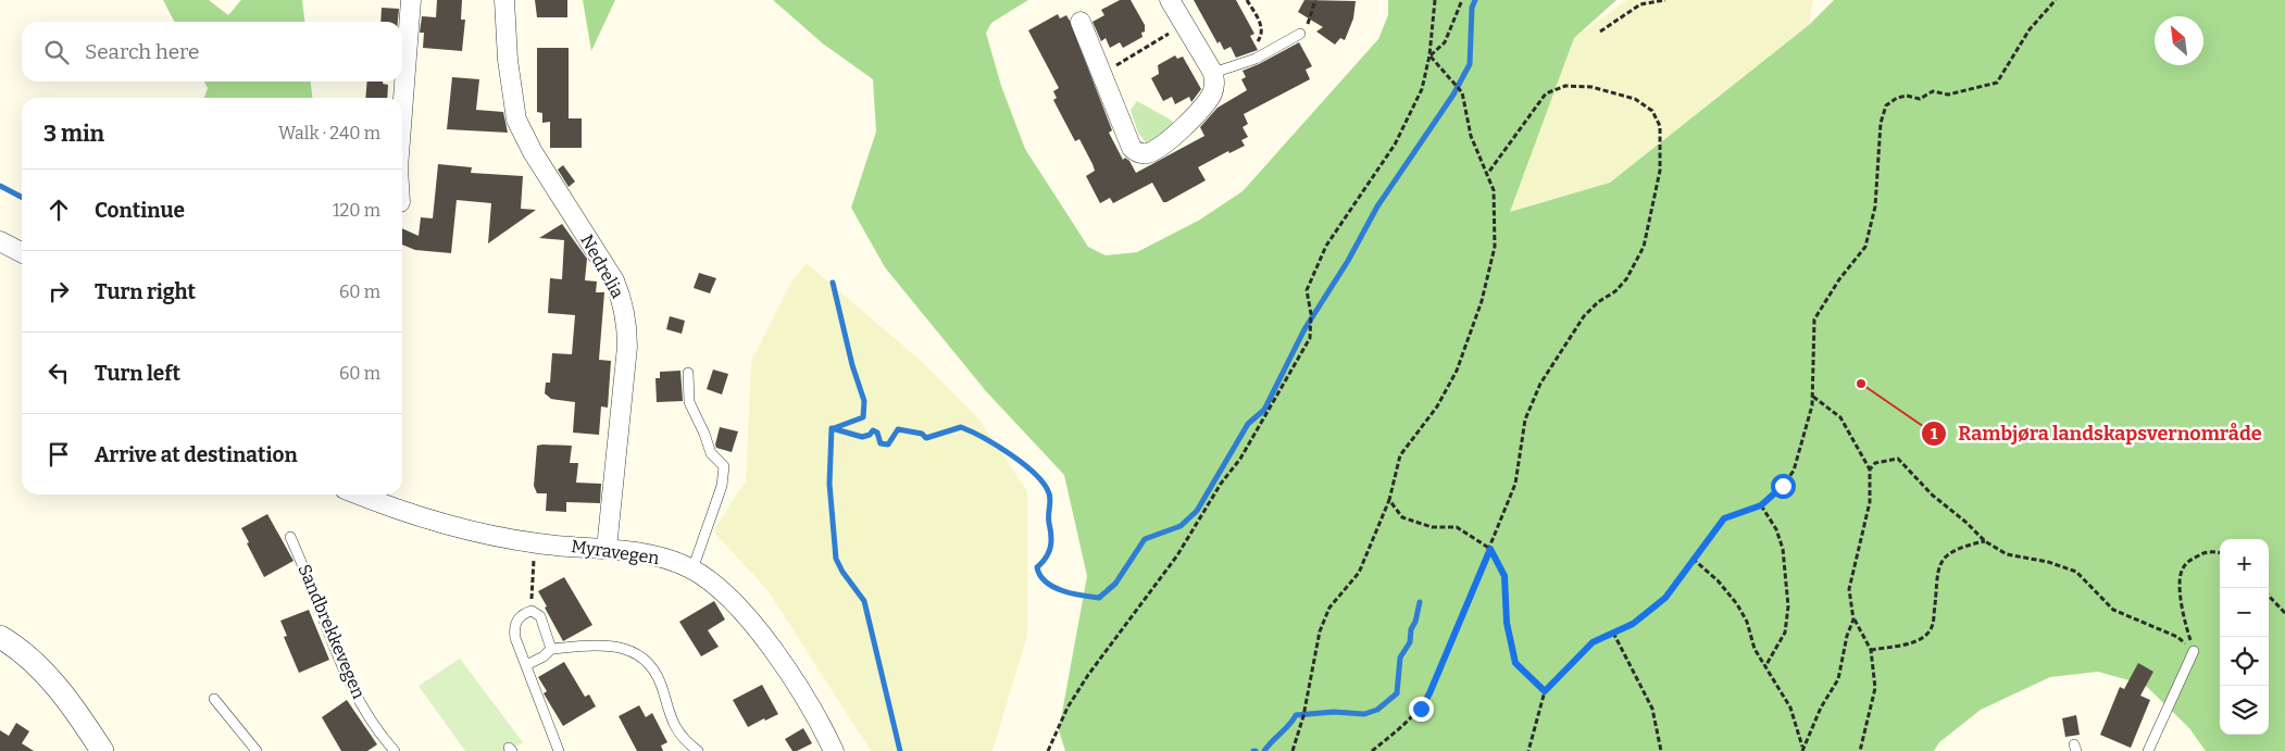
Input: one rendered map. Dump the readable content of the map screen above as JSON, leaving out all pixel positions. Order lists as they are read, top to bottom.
{
  "streets": {
    "street": ["Nedrelia", "Myravegen"],
    "lane": ["Sandbrekkevegen"]
  },
  "crossings": [
    ["Nedrelia", "Myravegen"]
  ],
  "places": ["Rambjøra landskapsvernområde"],
  "north": "top left",
  "page": {
    "search": "Search here",
    "heading": ["3 min", "Walk · 240 m"],
    "list": [
      ["Continue", "120 m"],
      ["Turn right", "60 m"],
      ["Turn left", "60 m"],
      "Arrive at destination"
    ],
    "map_buttons": ["+", "−"]
  }
}
